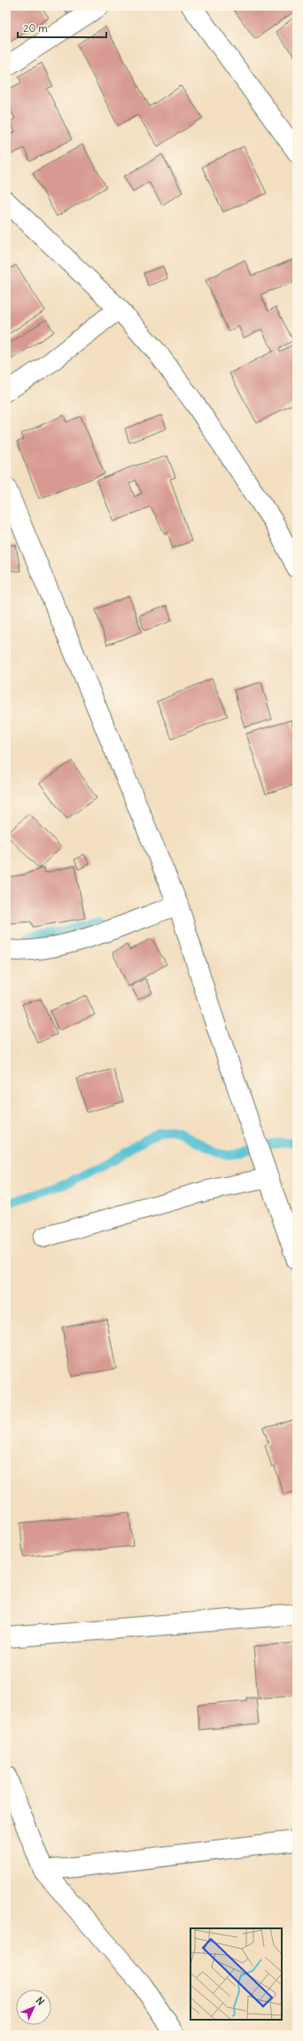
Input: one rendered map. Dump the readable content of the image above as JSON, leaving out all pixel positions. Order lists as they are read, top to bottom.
{
  "scale_bar": "20 m",
  "north": "top right"
}
